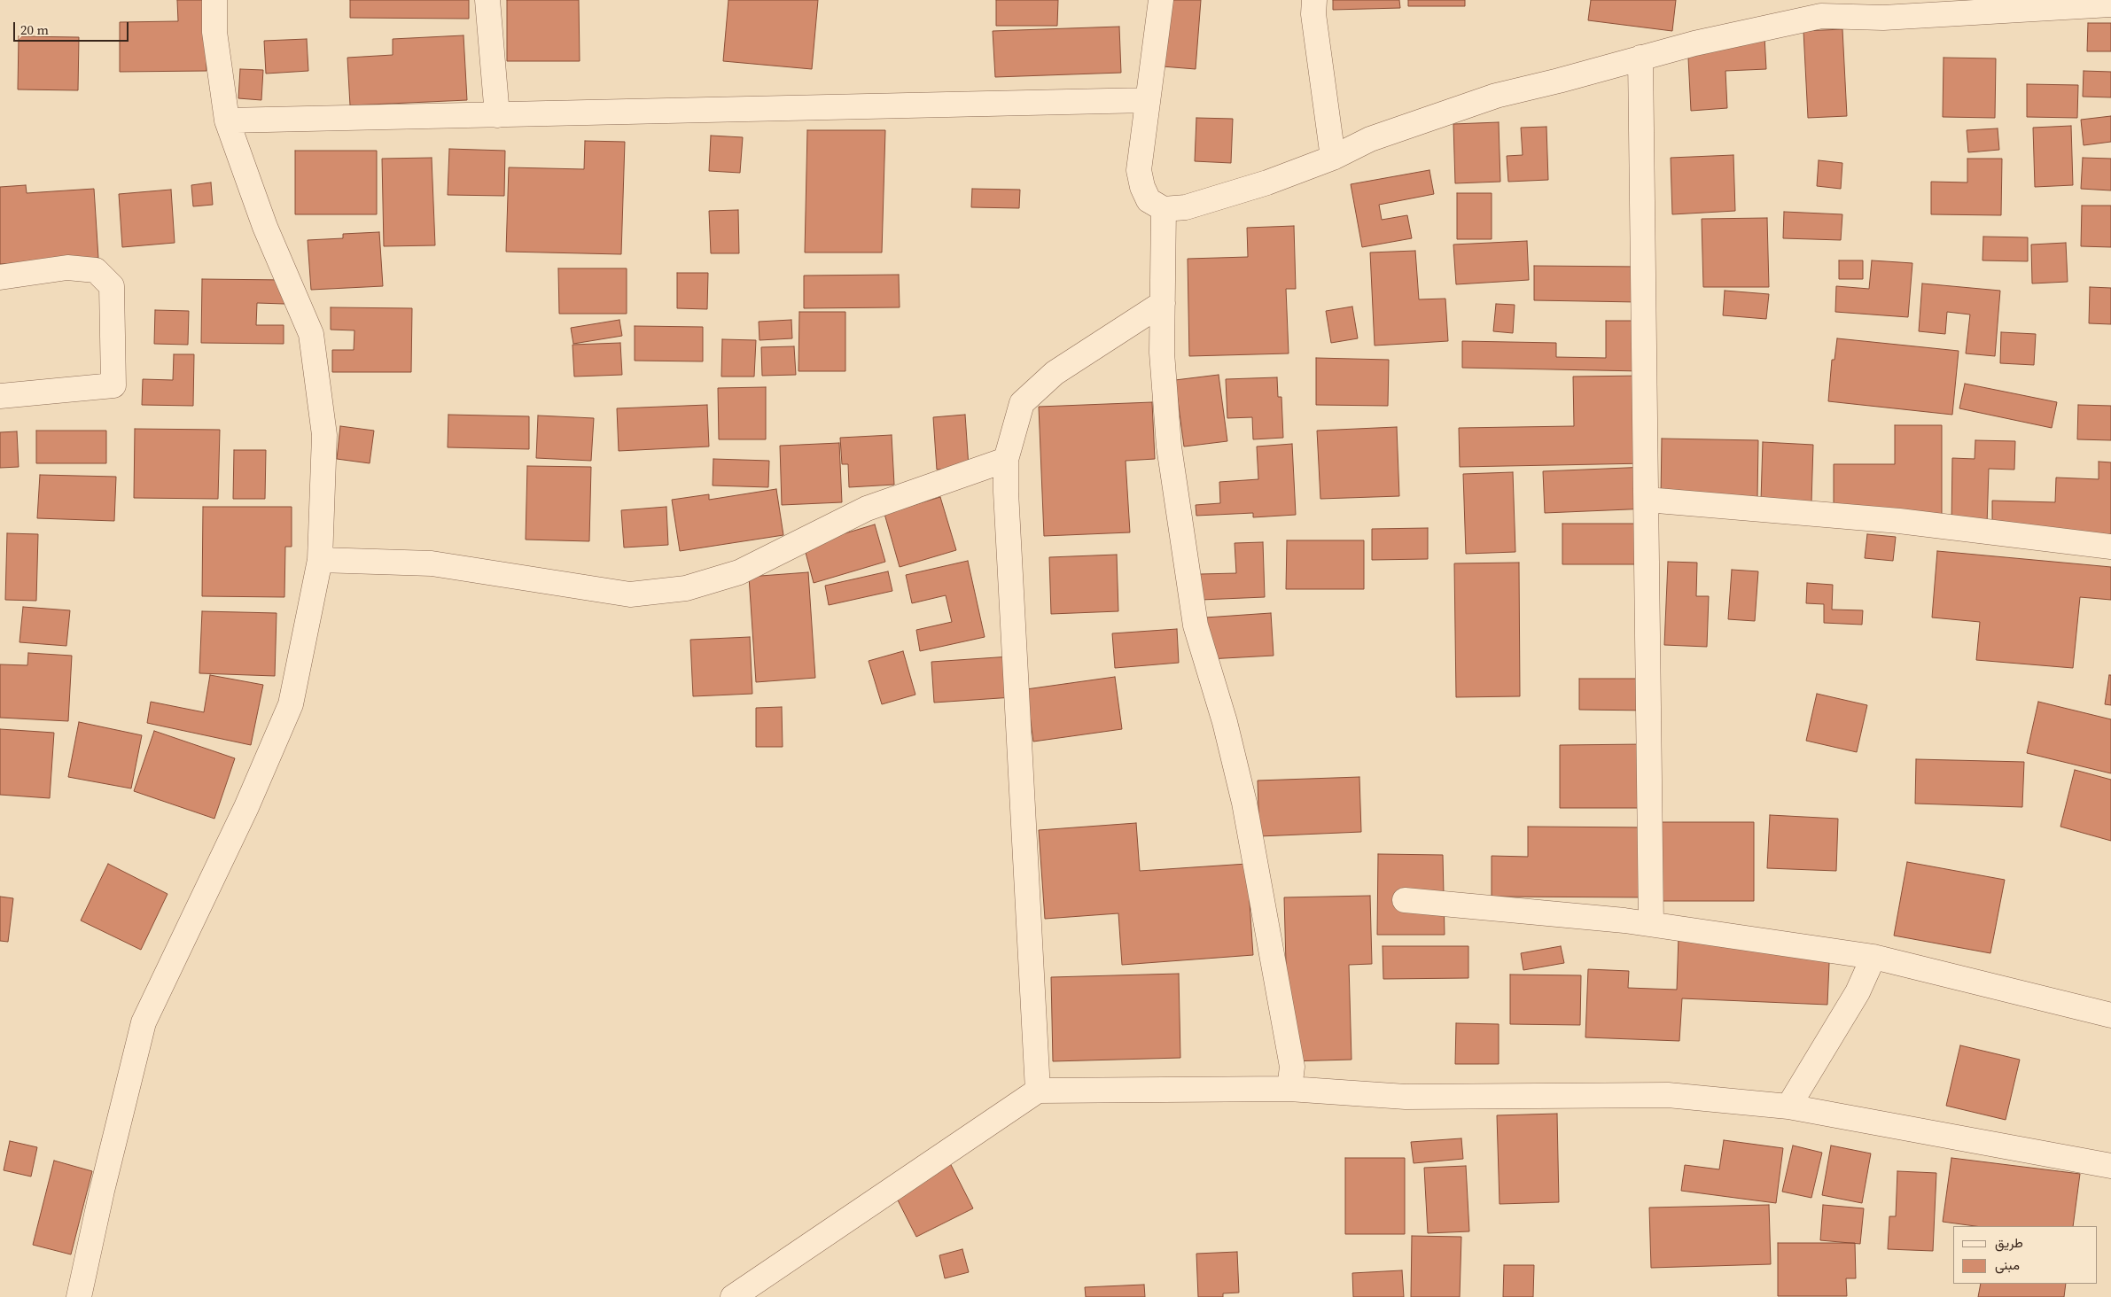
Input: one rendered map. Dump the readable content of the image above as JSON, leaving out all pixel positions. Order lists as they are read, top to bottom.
{
  "legend": ["طريق", "مبنى"],
  "scale_bar": "20 m"
}
